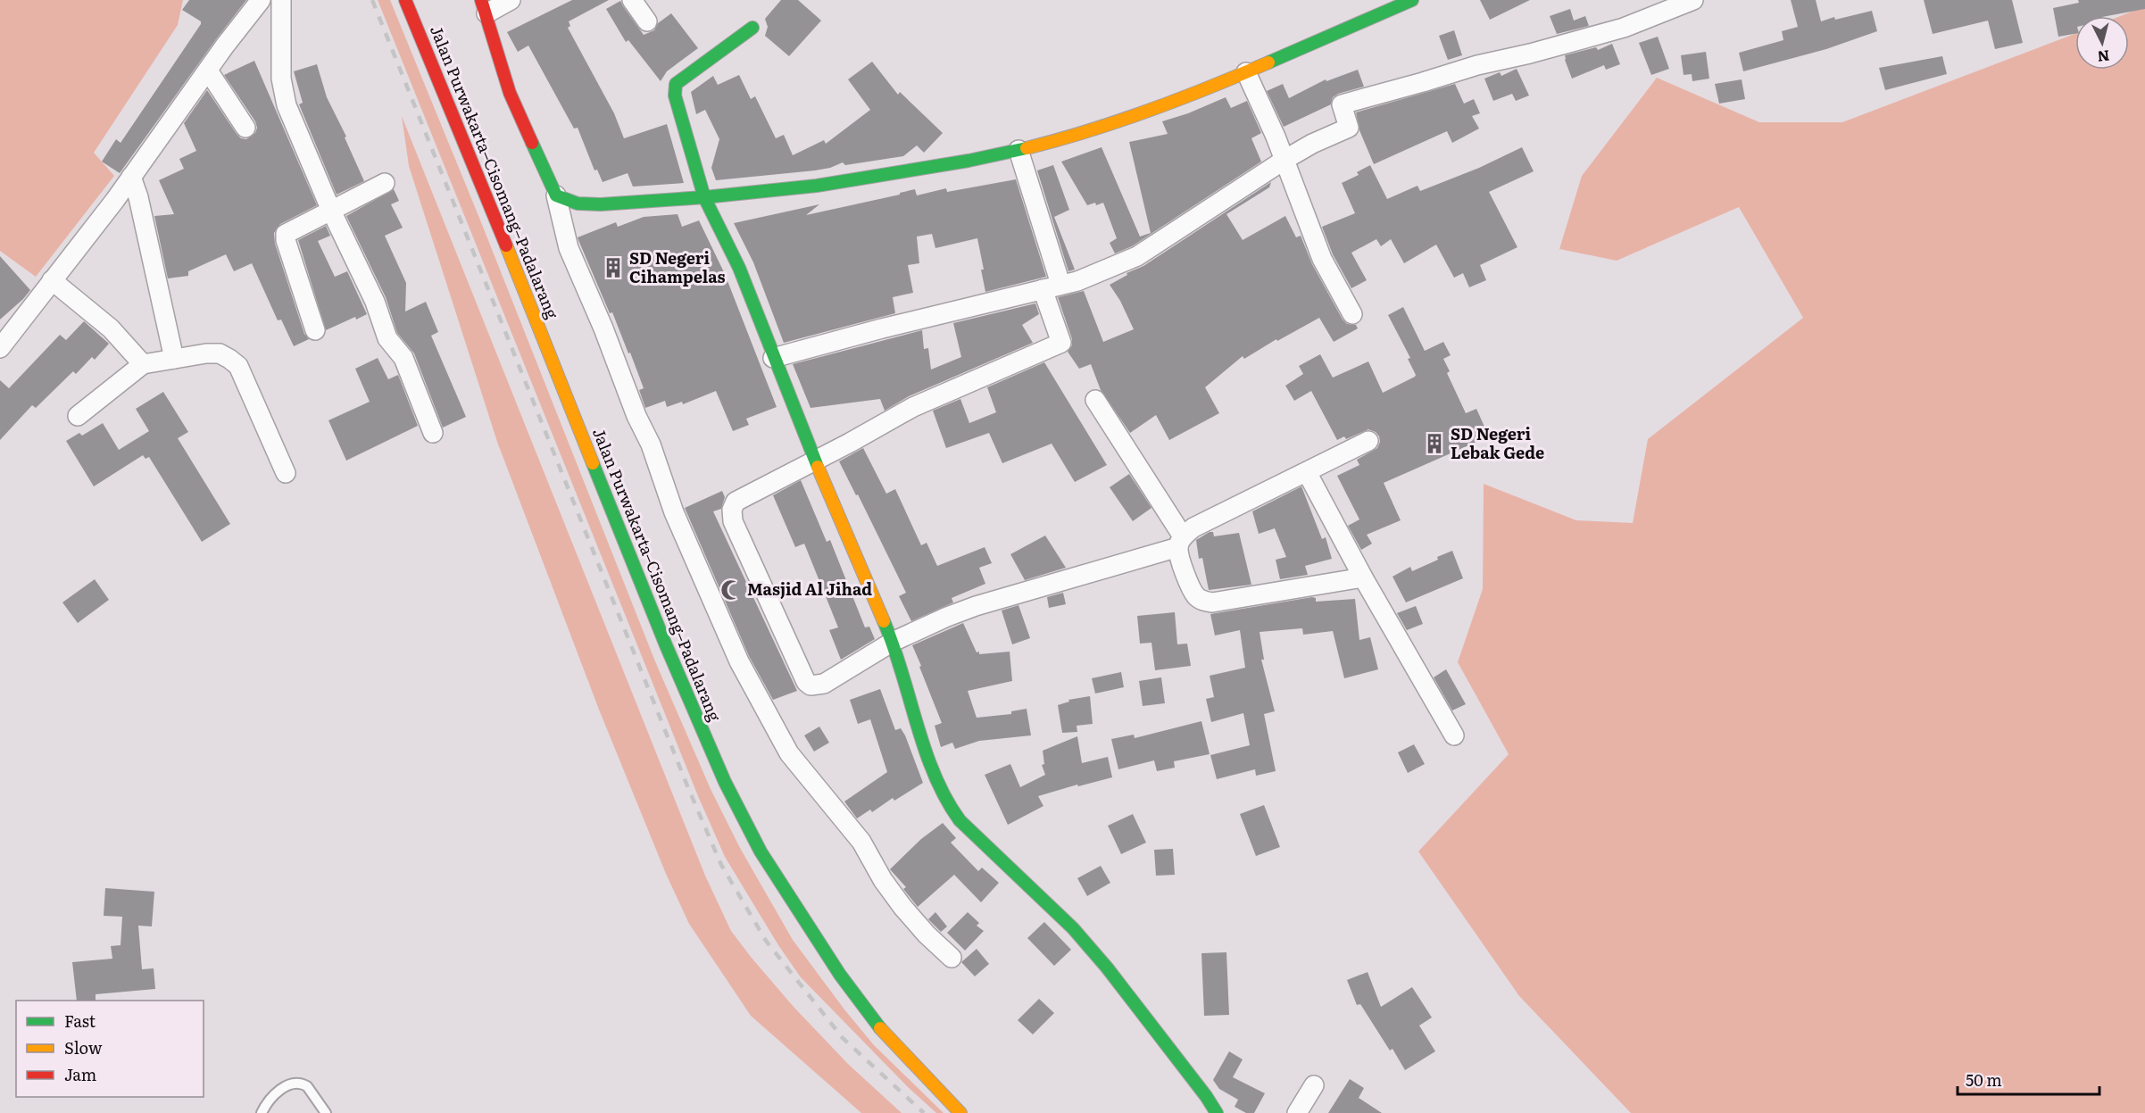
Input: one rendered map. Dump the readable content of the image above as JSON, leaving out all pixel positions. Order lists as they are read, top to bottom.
{
  "streets": {
    "main road": ["Jalan Purwakarta–Cisomang–Padalarang"]
  },
  "places": {
    "building": ["SD Negeri Cihampelas", "SD Negeri Lebak Gede"],
    "mosque": ["Masjid Al Jihad"]
  },
  "legend": ["Fast", "Slow", "Jam"],
  "scale_bar": "50 m",
  "north": "bottom"
}
